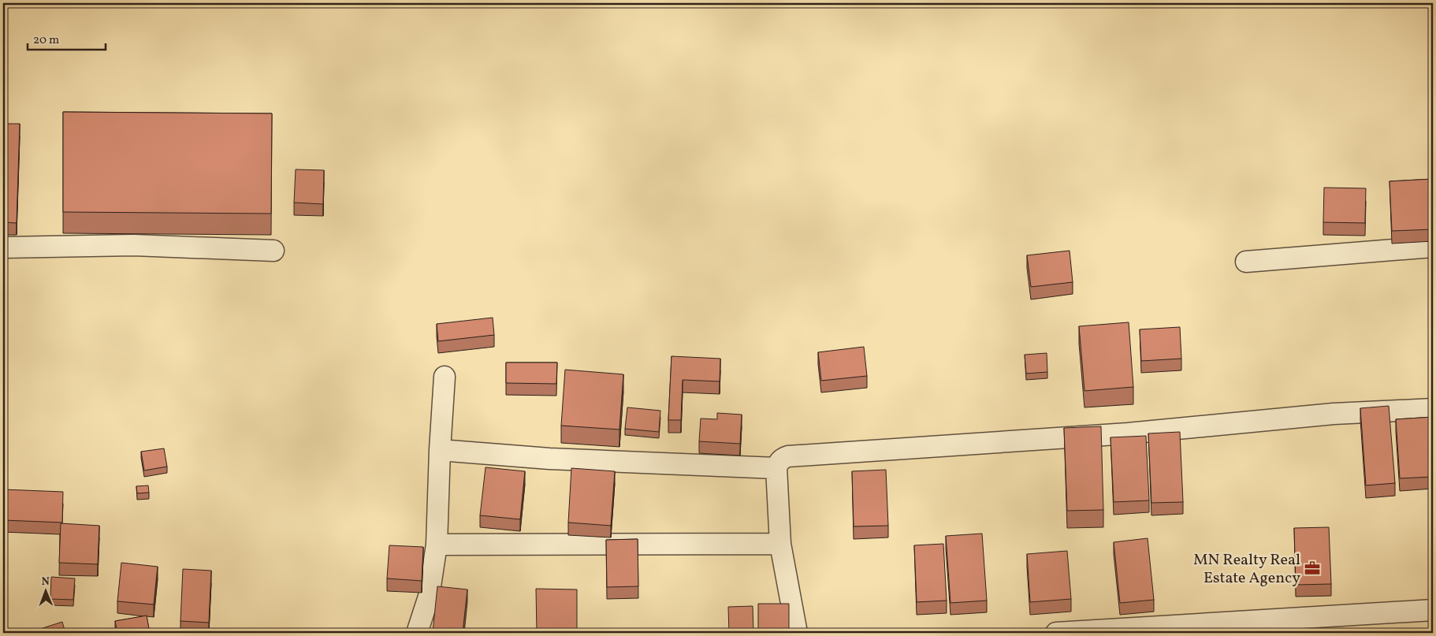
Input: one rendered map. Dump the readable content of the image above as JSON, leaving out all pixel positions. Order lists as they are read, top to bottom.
{
  "places": {
    "office": ["MN Realty Real Estate Agency"]
  },
  "scale_bar": "20 m",
  "north": "top"
}
